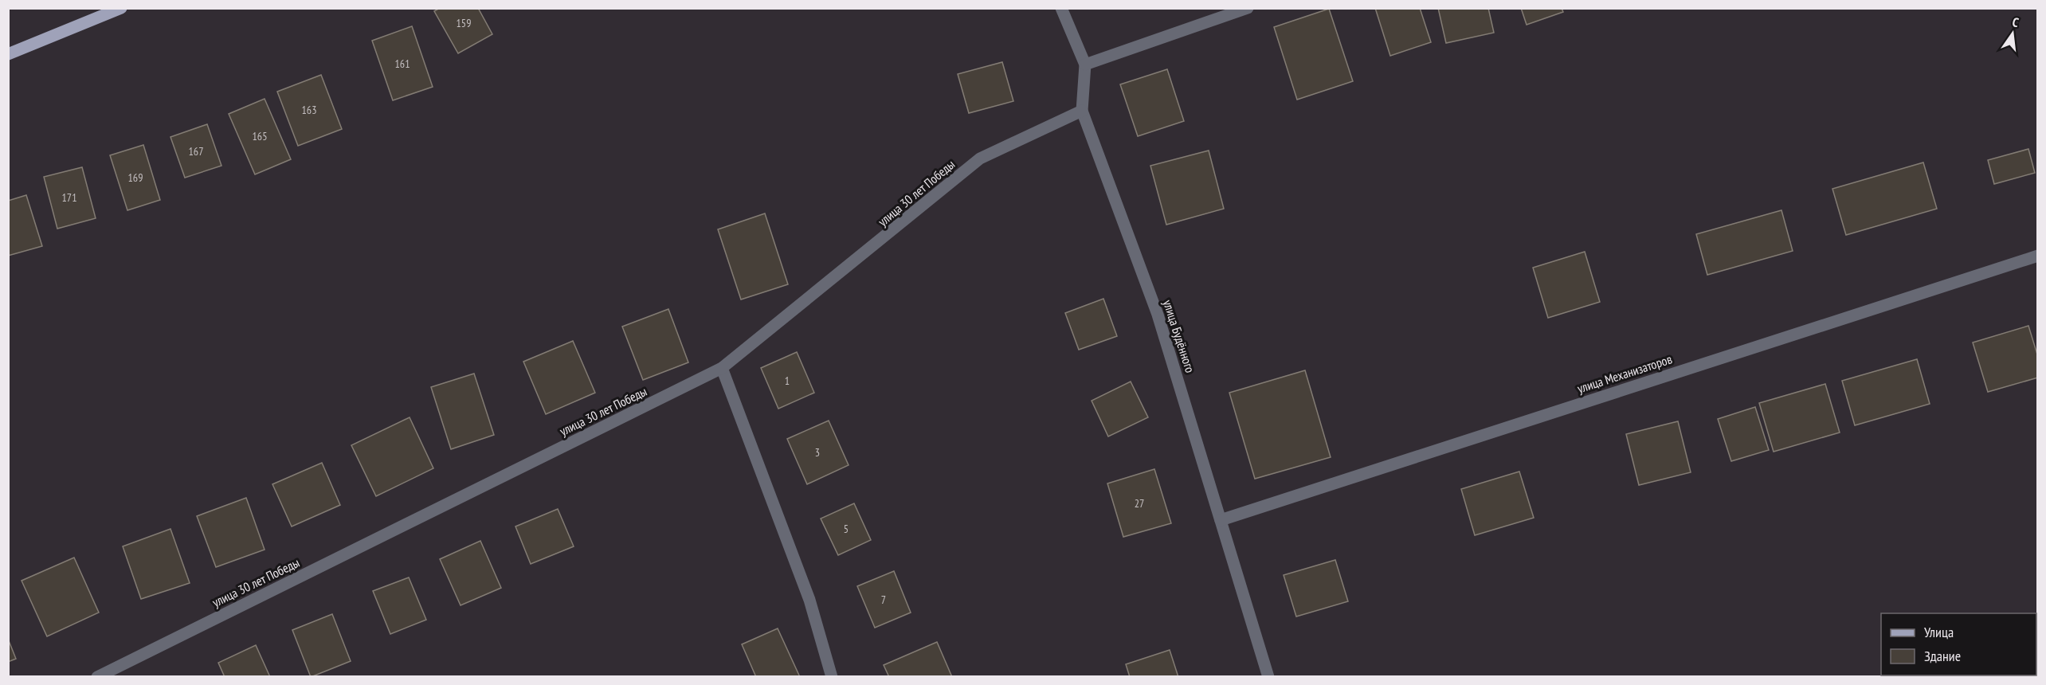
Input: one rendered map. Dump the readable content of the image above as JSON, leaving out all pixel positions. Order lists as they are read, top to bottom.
{
  "streets": {
    "street": ["улица 30 лет Победы", "улица Будённого", "улица Механизаторов"]
  },
  "crossings": [
    ["улица 30 лет Победы", "улица Будённого"],
    ["улица Будённого", "улица Механизаторов"]
  ],
  "house_numbers": [
    "159",
    "161",
    "163",
    "165",
    "167",
    "169",
    "171",
    "1",
    "3",
    "27",
    "5",
    "7"
  ],
  "legend": ["Улица", "Здание"],
  "north": "top"
}
